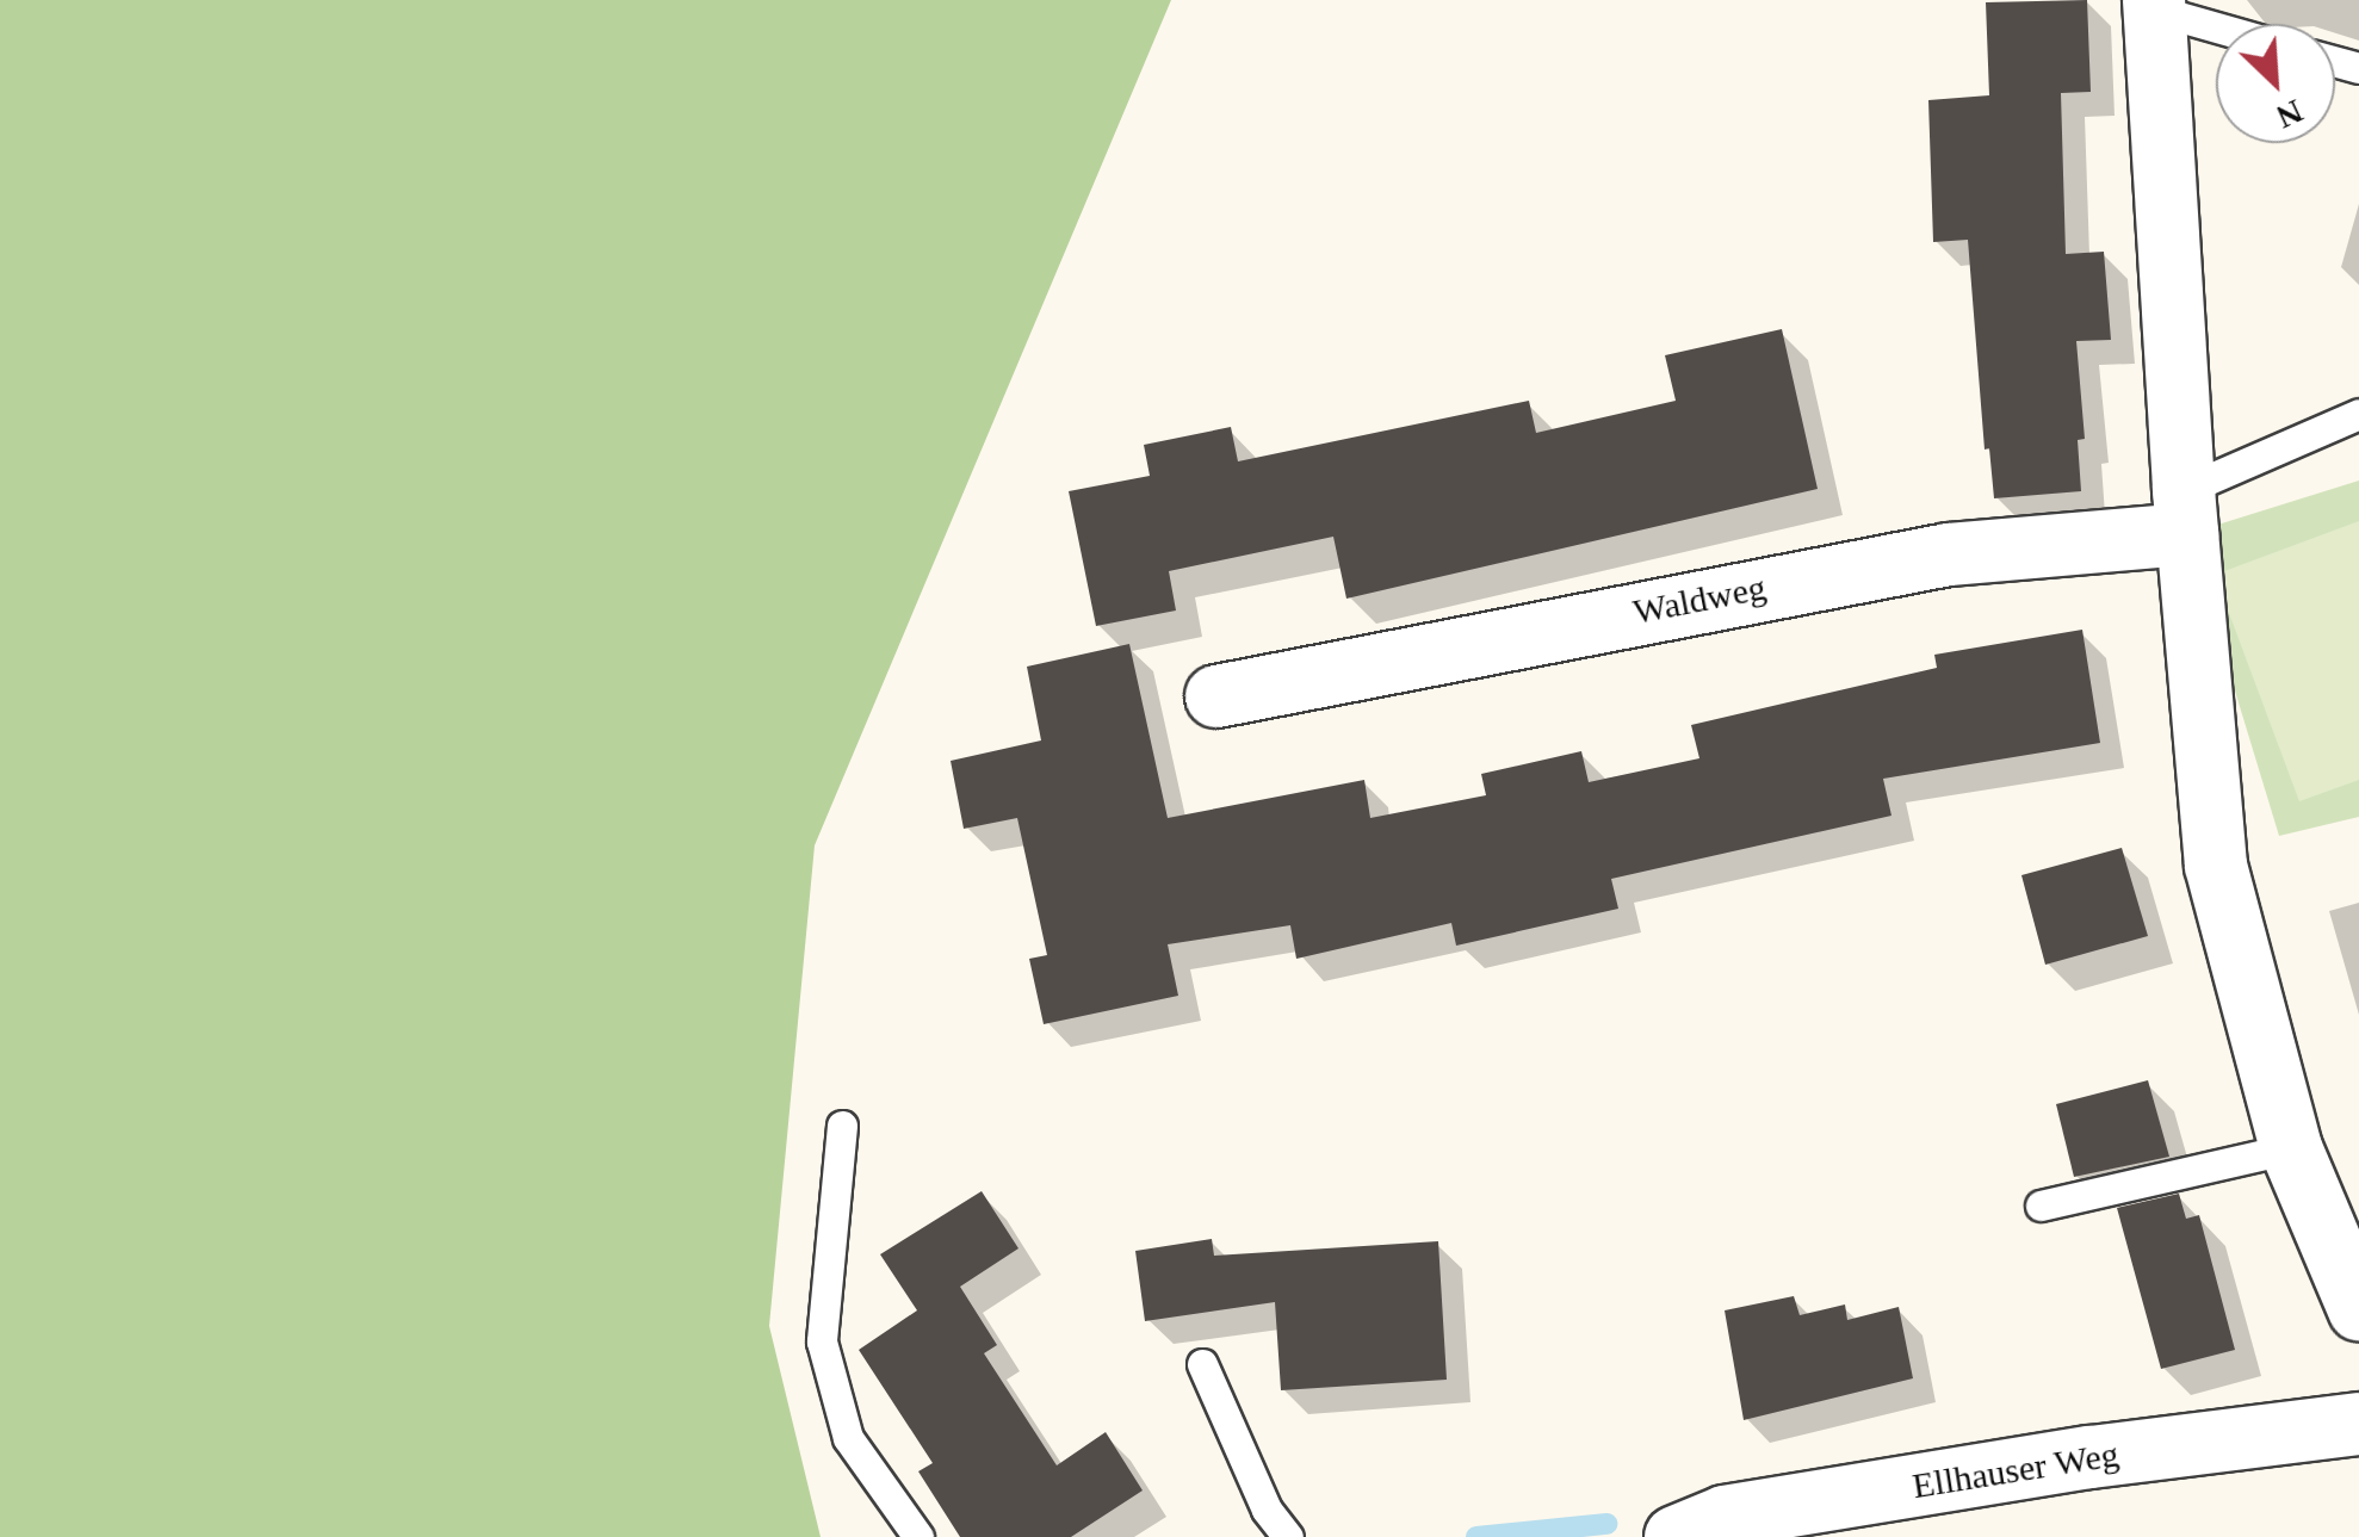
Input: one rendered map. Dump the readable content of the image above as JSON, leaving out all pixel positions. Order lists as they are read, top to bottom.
{
  "streets": {
    "street": ["Waldweg", "Ellhauser Weg"]
  },
  "north": "bottom right"
}
